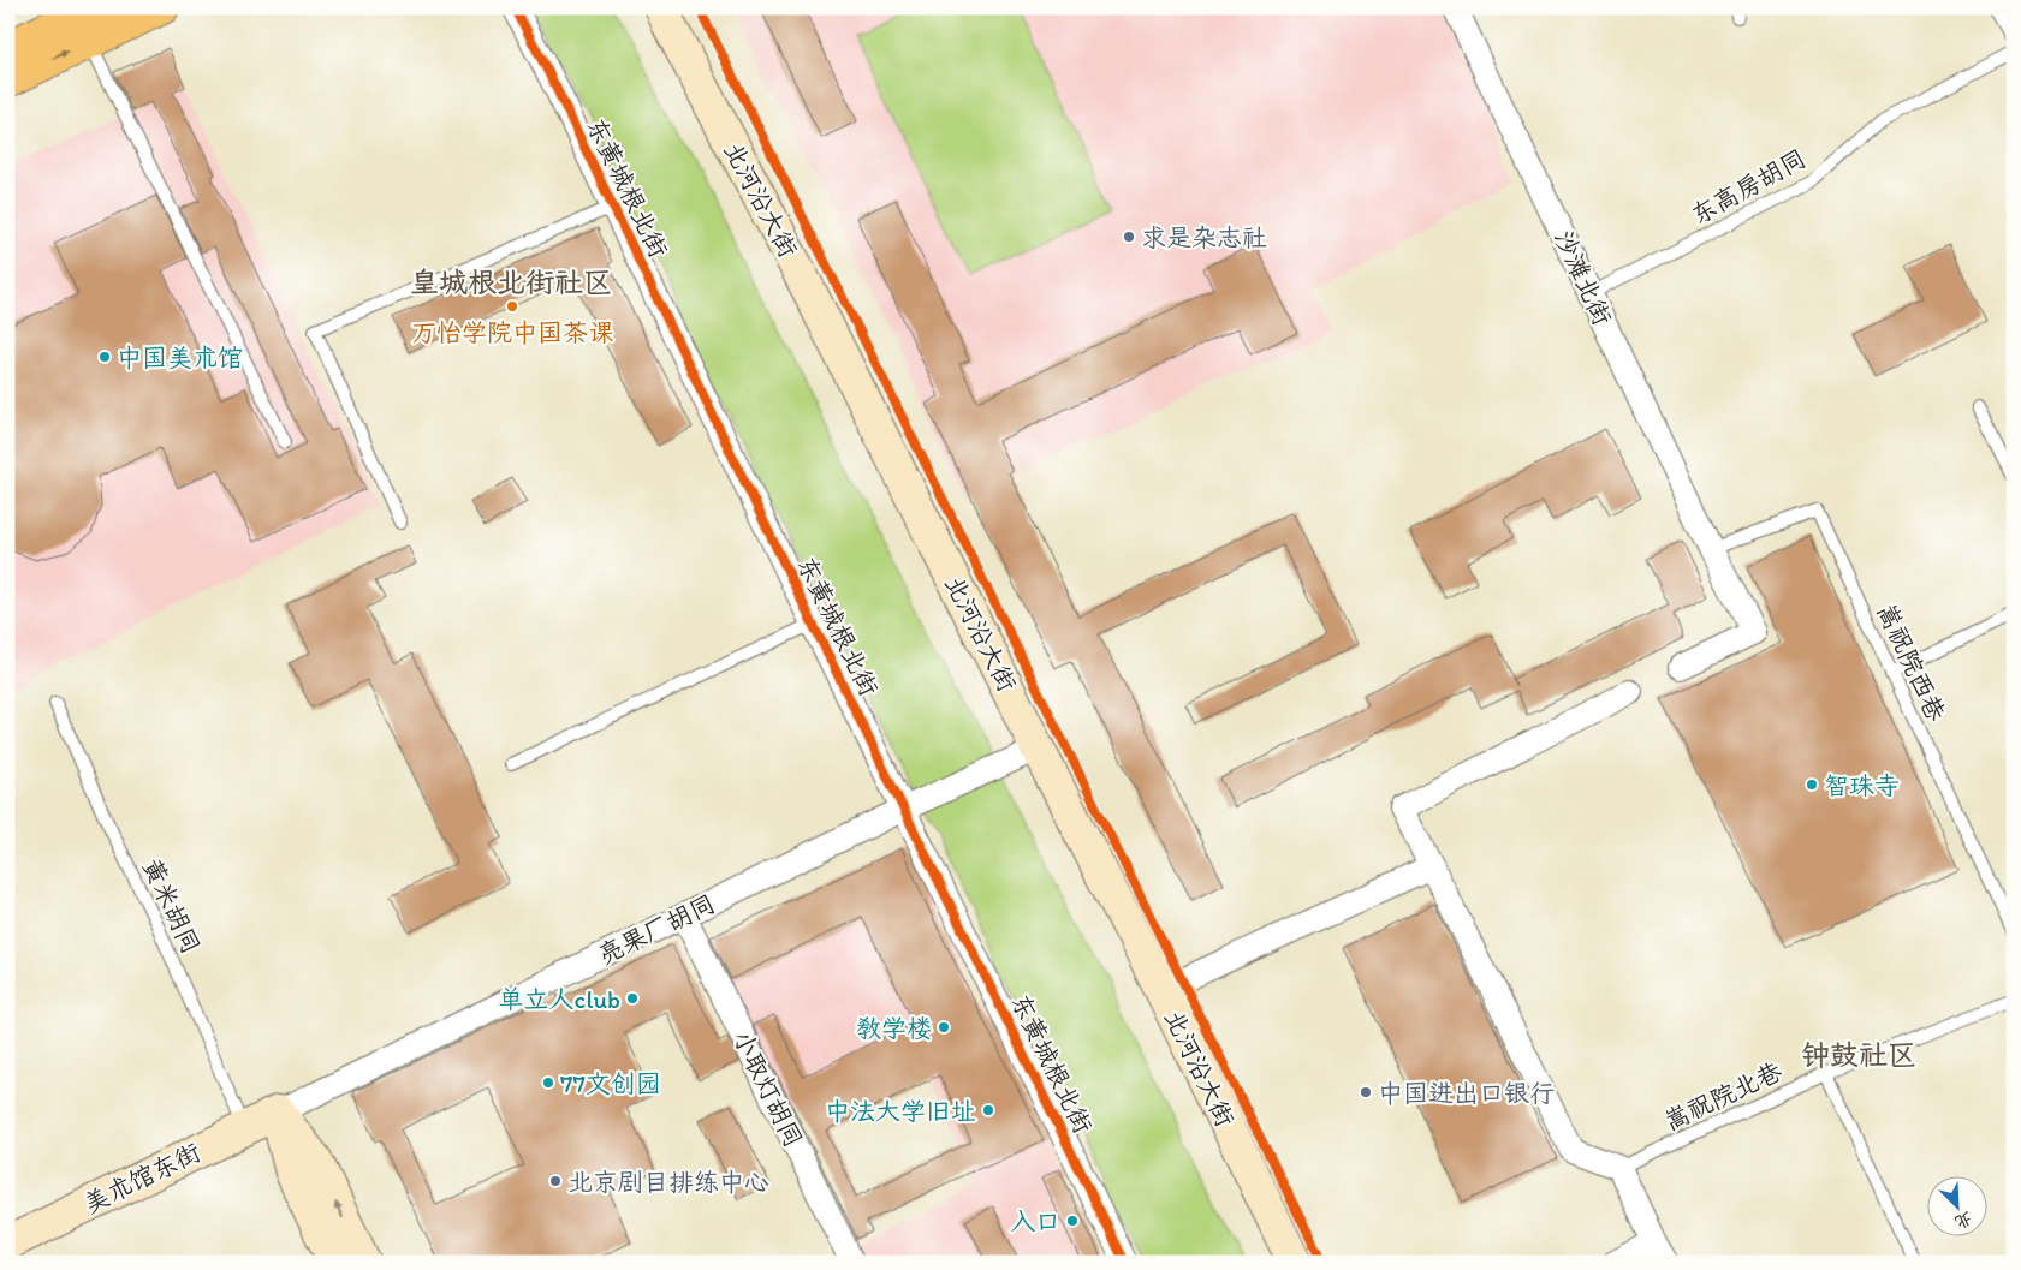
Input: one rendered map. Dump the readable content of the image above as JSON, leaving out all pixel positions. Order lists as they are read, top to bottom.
{
  "streets": {
    "main road": ["北河沿大街", "美术馆东街"],
    "street": [
      "东黄城根北街",
      "沙滩北街",
      "亮果厂胡同",
      "小取灯胡同"
    ],
    "lane": [
      "东高房胡同",
      "嵩祝院西巷",
      "黄米胡同",
      "嵩祝院北巷"
    ]
  },
  "crossings": [
    ["东高房胡同", "沙滩北街"],
    ["东黄城根北街", "亮果厂胡同"],
    ["北河沿大街", "亮果厂胡同"],
    ["沙滩北街", "嵩祝院西巷"],
    ["黄米胡同", "美术馆东街"],
    ["亮果厂胡同", "小取灯胡同"],
    ["亮果厂胡同", "美术馆东街"]
  ],
  "districts": ["皇城根北街社区", "钟鼓社区"],
  "places": [
    "求是杂志社",
    "万怡学院中国茶课",
    "中国美术馆",
    "智珠寺",
    "单立人club",
    "教学楼",
    "77文创园",
    "中国进出口银行",
    "中法大学旧址",
    "北京剧目排练中心",
    "入口"
  ],
  "north": "bottom right"
}
